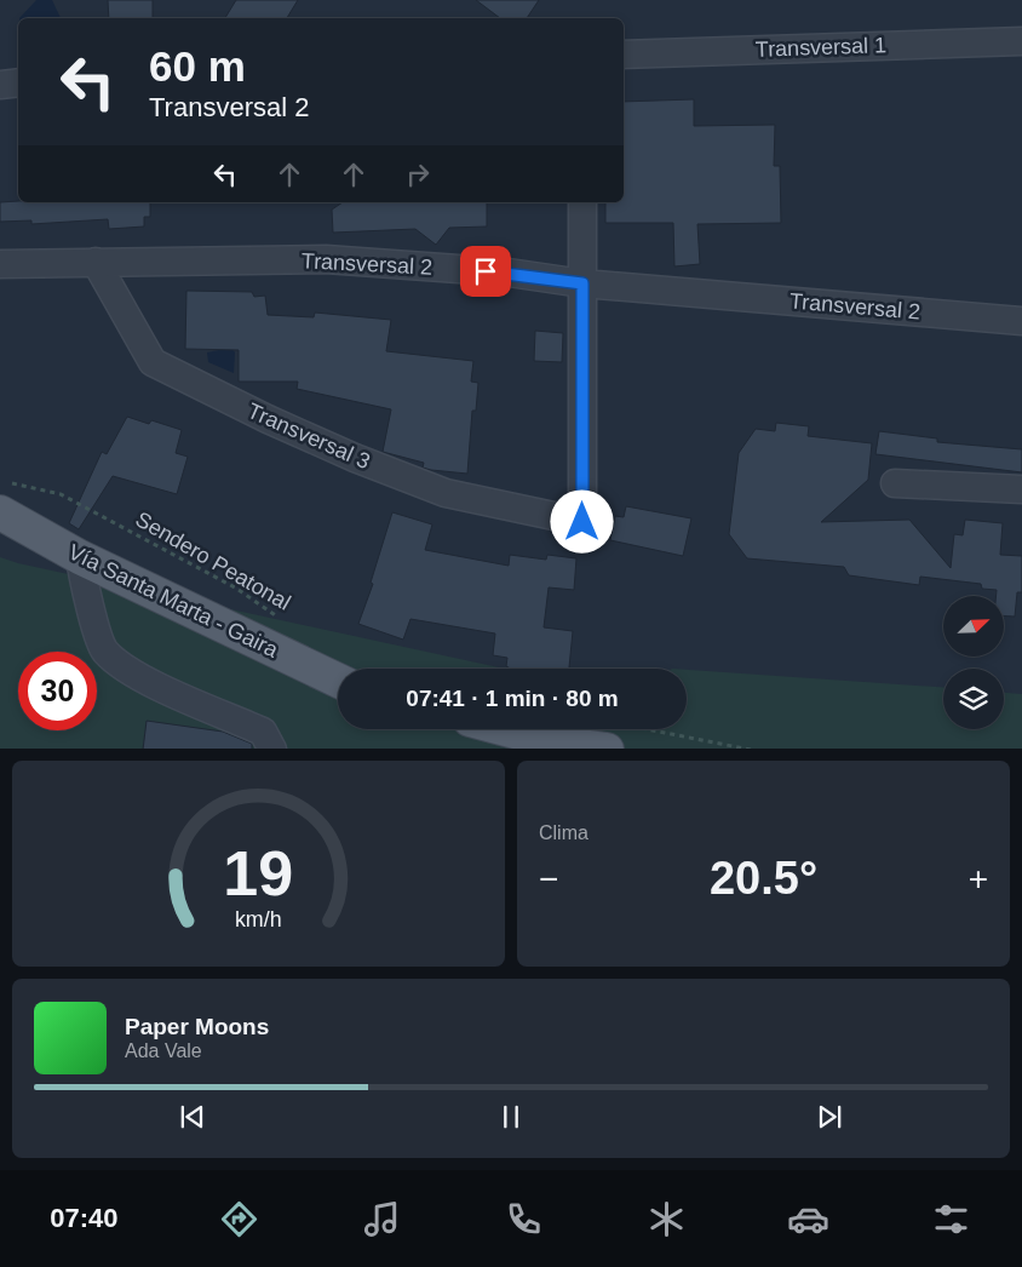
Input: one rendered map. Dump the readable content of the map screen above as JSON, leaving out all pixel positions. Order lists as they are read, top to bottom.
{
  "streets": {
    "main road": ["Vía Santa Marta - Gaira"],
    "street": ["Transversal 1", "Transversal 2", "Transversal 3"],
    "path": ["Sendero Peatonal"]
  },
  "crossings": [
    ["Transversal 2", "Transversal 3"],
    ["Sendero Peatonal", "Vía Santa Marta - Gaira"]
  ],
  "north": "top right",
  "page": {
    "turn": ["60 m", "Transversal 2"],
    "limit": "30",
    "trip": "07:41 · 1 min · 80 m",
    "tile": "Clima",
    "heat": ["−", "20.5°", "+"],
    "song": ["Paper Moons", "Ada Vale"],
    "tabs": "07:40",
    "gauge": ["19", "km/h"]
  }
}
